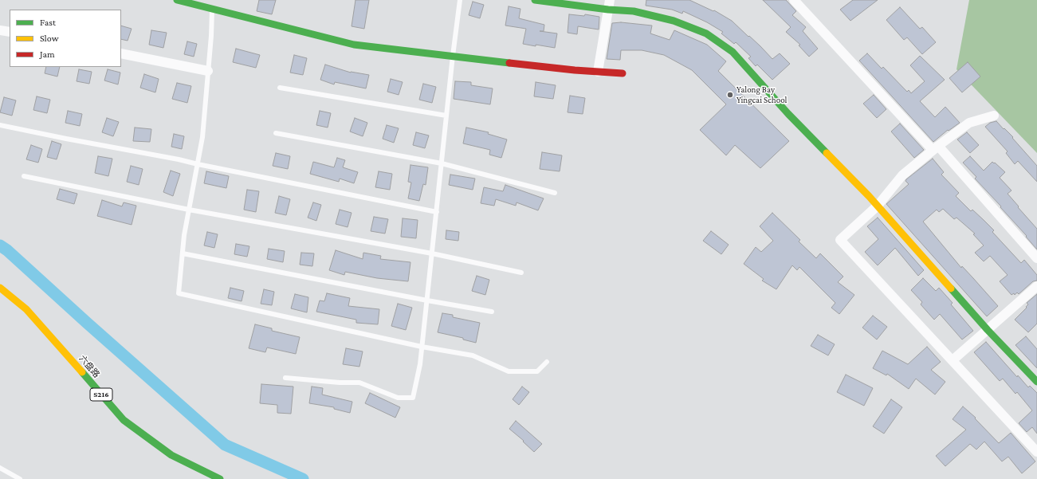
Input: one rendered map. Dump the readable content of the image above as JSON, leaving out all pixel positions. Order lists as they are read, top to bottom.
{
  "streets": {
    "street": ["六盘路", "S216"]
  },
  "places": ["Yalong Bay Yingcai School"],
  "legend": ["Fast", "Slow", "Jam"]
}
